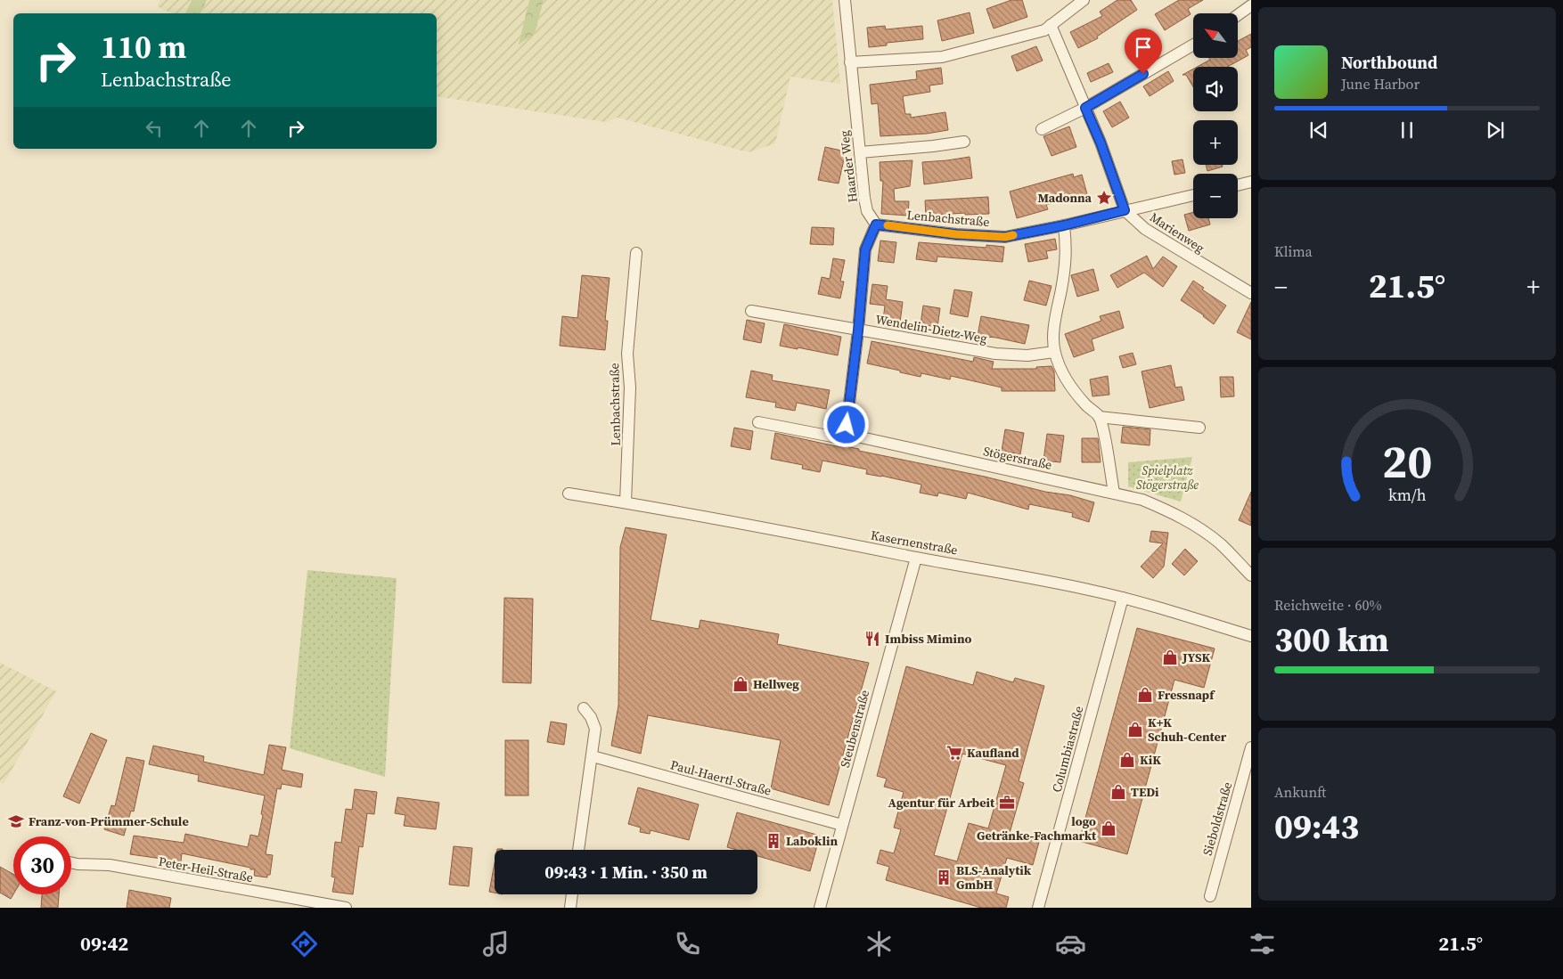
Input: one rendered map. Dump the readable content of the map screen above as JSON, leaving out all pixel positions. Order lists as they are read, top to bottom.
{
  "streets": {
    "street": [
      "Haarder Weg",
      "Lenbachstraße",
      "Marienweg",
      "Wendelin-Dietz-Weg",
      "Stögerstraße",
      "Kasernenstraße",
      "Steubenstraße",
      "Columbiastraße",
      "Paul-Haertl-Straße",
      "Sieboldstraße",
      "Peter-Heil-Straße"
    ]
  },
  "crossings": [
    ["Haarder Weg", "Lenbachstraße"],
    ["Lenbachstraße", "Marienweg"],
    ["Lenbachstraße", "Kasernenstraße"],
    ["Kasernenstraße", "Steubenstraße"],
    ["Kasernenstraße", "Columbiastraße"],
    ["Steubenstraße", "Paul-Haertl-Straße"]
  ],
  "parks": ["Spielplatz Stögerstraße"],
  "places": {
    "place": ["Madonna"],
    "restaurant": ["Imbiss Mimino"],
    "shop": [
      "JYSK",
      "Hellweg",
      "Fressnapf",
      "K+K Schuh-Center",
      "KiK",
      "TEDi",
      "logo Getränke-Fachmarkt"
    ],
    "supermarket": ["Kaufland"],
    "office": ["Agentur für Arbeit"],
    "school or university": ["Franz-von-Prümmer-Schule"],
    "building": ["Laboklin", "BLS-Analytik GmbH"]
  },
  "north": "top left",
  "page": {
    "map_buttons": ["+", "−"],
    "turn": ["110 m", "Lenbachstraße"],
    "song": ["Northbound", "June Harbor"],
    "tile": [
      "Klima",
      ["Reichweite · 60%", "300 km"],
      ["Ankunft", "09:43"]
    ],
    "heat": ["−", "21.5°", "+"],
    "limit": "30",
    "trip": "09:43 · 1 Min. · 350 m",
    "tabs": ["09:42", "21.5°"],
    "gauge": ["20", "km/h"]
  }
}
